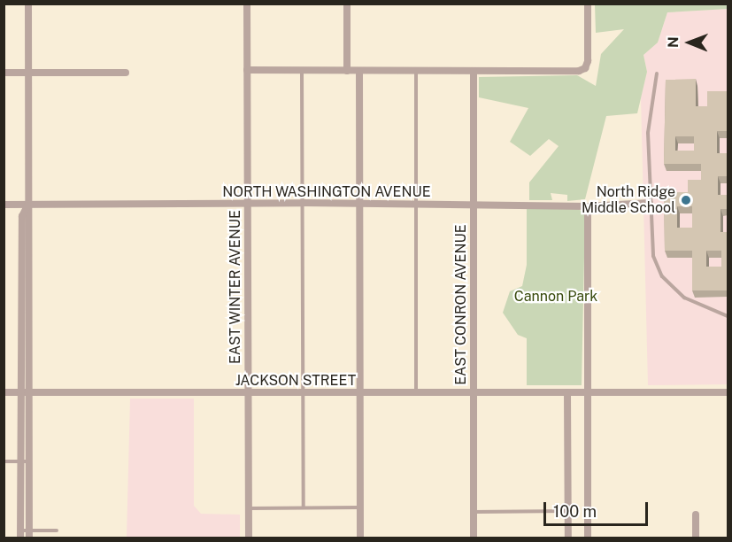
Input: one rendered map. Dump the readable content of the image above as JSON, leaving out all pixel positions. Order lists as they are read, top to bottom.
{
  "streets": {
    "street": [
      "NORTH WASHINGTON AVENUE",
      "EAST WINTER AVENUE",
      "EAST CONRON AVENUE",
      "JACKSON STREET"
    ]
  },
  "crossings": [
    ["NORTH WASHINGTON AVENUE", "EAST WINTER AVENUE"],
    ["NORTH WASHINGTON AVENUE", "EAST CONRON AVENUE"],
    ["EAST WINTER AVENUE", "JACKSON STREET"],
    ["EAST CONRON AVENUE", "JACKSON STREET"]
  ],
  "parks": ["Cannon Park"],
  "places": ["North Ridge Middle School"],
  "scale_bar": "100 m",
  "north": "left"
}
